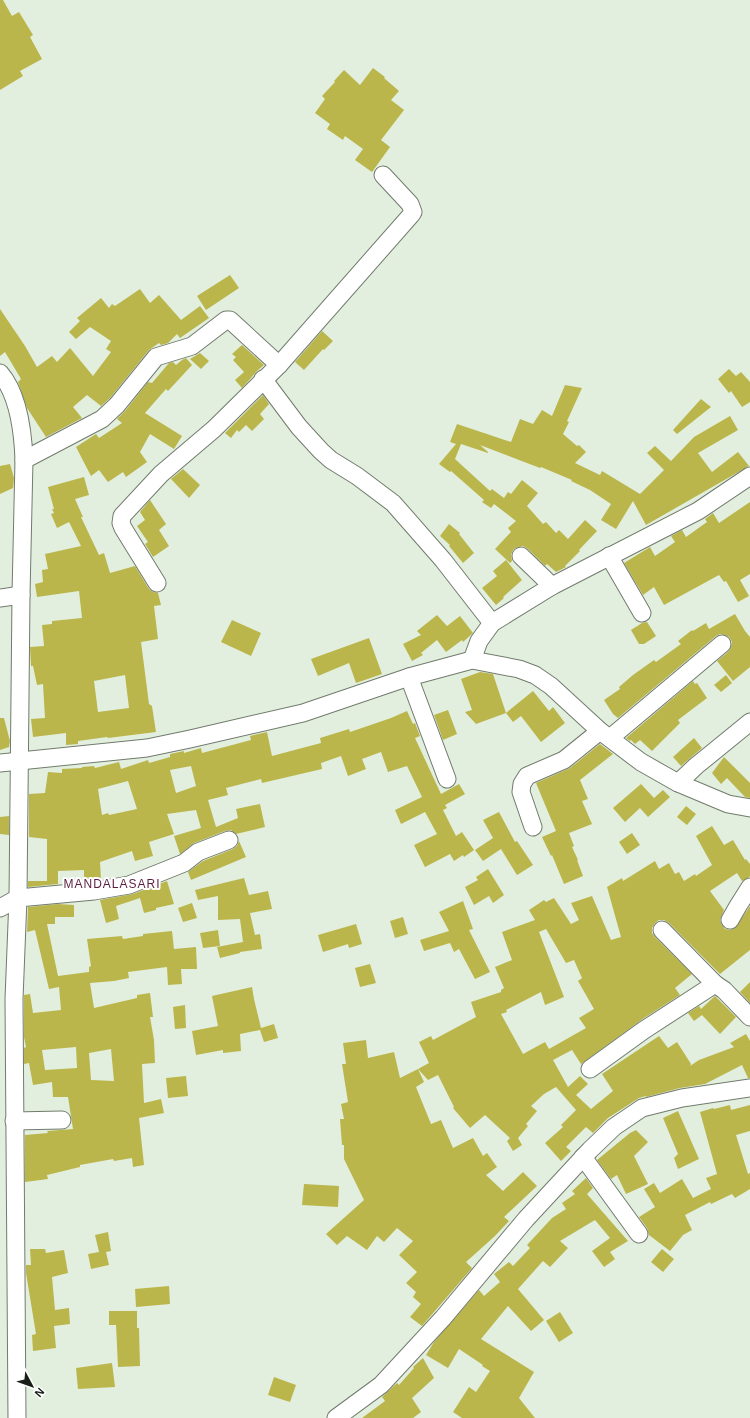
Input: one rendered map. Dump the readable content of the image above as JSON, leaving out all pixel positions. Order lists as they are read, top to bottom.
{
  "districts": ["MANDALASARI"],
  "north": "bottom right"
}
